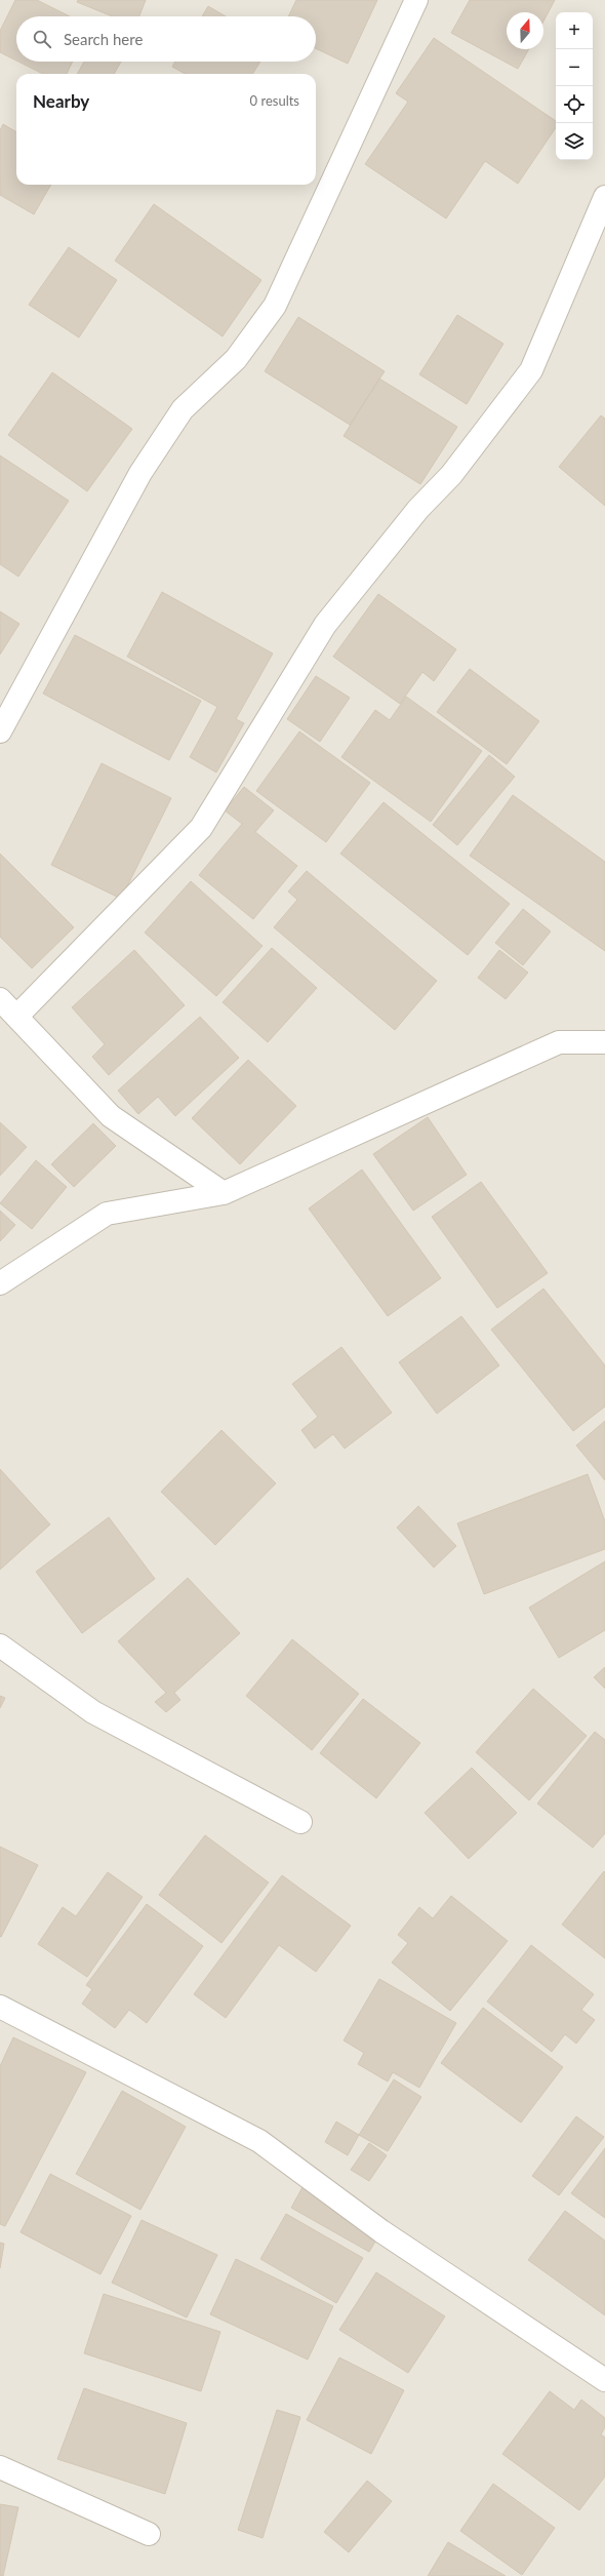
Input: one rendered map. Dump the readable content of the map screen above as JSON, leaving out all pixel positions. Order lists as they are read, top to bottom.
{
  "north": "top",
  "page": {
    "map_buttons": ["+", "−"],
    "search": "Search here",
    "heading": ["Nearby", "0 results"]
  }
}
